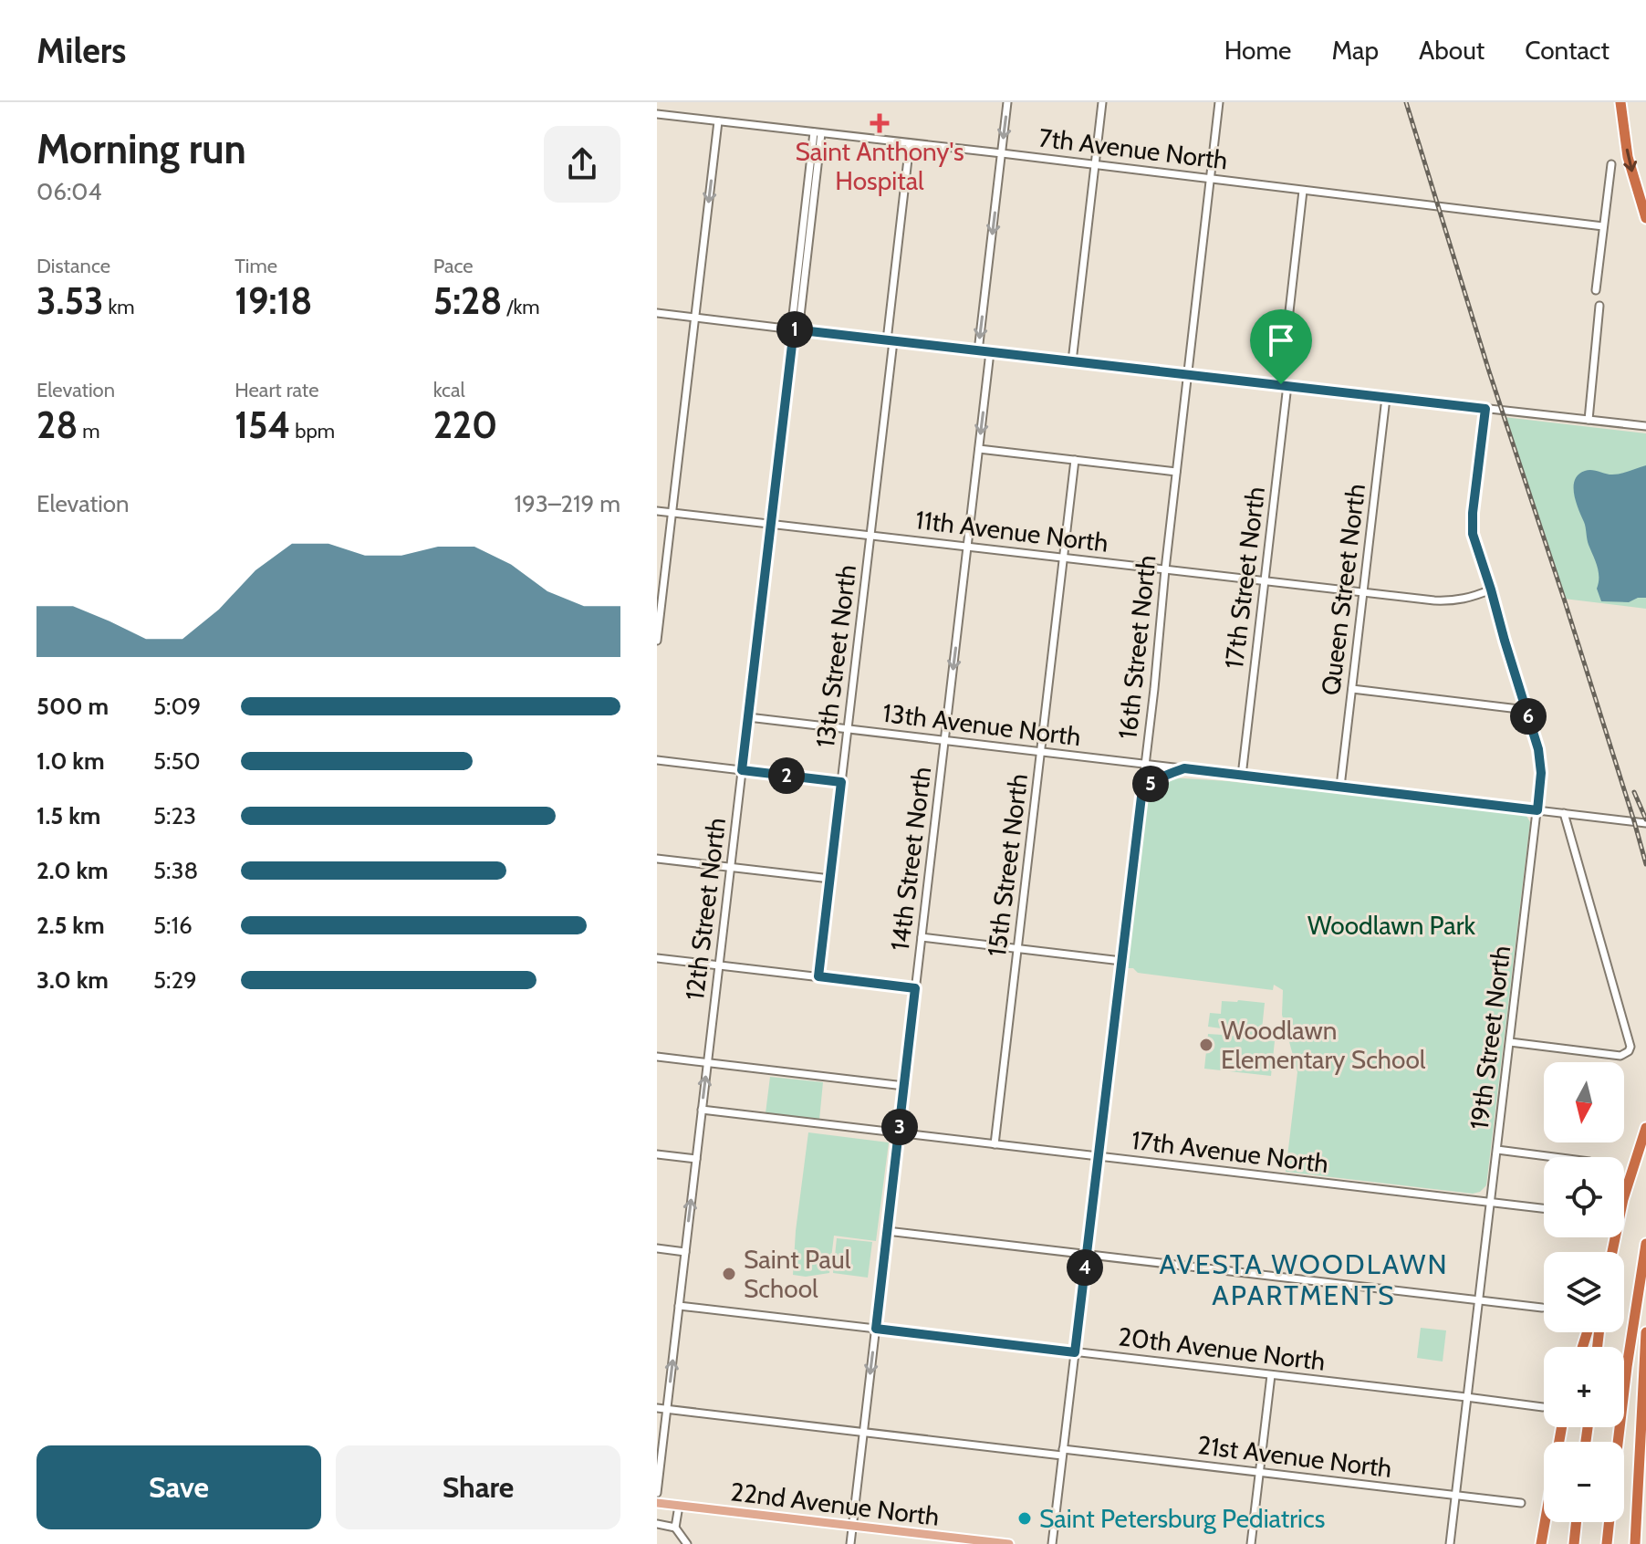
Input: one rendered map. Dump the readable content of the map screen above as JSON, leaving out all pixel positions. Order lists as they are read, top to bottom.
{
  "streets": {
    "main road": ["22nd Avenue North"],
    "street": [
      "7th Avenue North",
      "11th Avenue North",
      "17th Street North",
      "Queen Street North",
      "16th Street North",
      "13th Street North",
      "13th Avenue North",
      "14th Street North",
      "15th Street North",
      "12th Street North",
      "19th Street North",
      "17th Avenue North",
      "20th Avenue North",
      "21st Avenue North"
    ]
  },
  "crossings": [
    ["7th Avenue North", "17th Street North"],
    ["7th Avenue North", "16th Street North"],
    ["7th Avenue North", "13th Street North"],
    ["7th Avenue North", "12th Street North"],
    ["11th Avenue North", "17th Street North"],
    ["11th Avenue North", "Queen Street North"],
    ["11th Avenue North", "16th Street North"],
    ["11th Avenue North", "13th Street North"],
    ["11th Avenue North", "14th Street North"],
    ["11th Avenue North", "15th Street North"],
    ["11th Avenue North", "12th Street North"],
    ["11th Avenue North", "19th Street North"],
    ["17th Street North", "13th Avenue North"],
    ["Queen Street North", "13th Avenue North"],
    ["16th Street North", "13th Avenue North"],
    ["16th Street North", "17th Avenue North"],
    ["16th Street North", "20th Avenue North"],
    ["16th Street North", "21st Avenue North"],
    ["13th Street North", "13th Avenue North"],
    ["13th Avenue North", "14th Street North"],
    ["13th Avenue North", "15th Street North"],
    ["13th Avenue North", "12th Street North"],
    ["13th Avenue North", "19th Street North"],
    ["14th Street North", "17th Avenue North"],
    ["14th Street North", "20th Avenue North"],
    ["14th Street North", "21st Avenue North"],
    ["14th Street North", "22nd Avenue North"],
    ["15th Street North", "17th Avenue North"],
    ["12th Street North", "17th Avenue North"],
    ["12th Street North", "20th Avenue North"],
    ["12th Street North", "21st Avenue North"],
    ["19th Street North", "17th Avenue North"],
    ["19th Street North", "20th Avenue North"],
    ["19th Street North", "21st Avenue North"]
  ],
  "districts": ["AVESTA WOODLAWN APARTMENTS"],
  "parks": ["Woodlawn Park"],
  "places": {
    "health": ["Saint Anthony's Hospital"],
    "other": ["Woodlawn Elementary School", "Saint Paul School", "Saint Petersburg Pediatrics"]
  },
  "north": "bottom",
  "page": {
    "header": "Milers",
    "nav": [
      "Home",
      "Map",
      "About",
      "Contact"
    ],
    "heading": ["Morning run", "06:04"],
    "stats": [
      ["Distance", "3.53 km"],
      ["Time", "19:18"],
      ["Pace", "5:28 /km"],
      ["Elevation", "28 m"],
      ["Heart rate", "154 bpm"],
      ["kcal", "220"]
    ],
    "pins": [
      "1",
      "6",
      "2",
      "5",
      "3",
      "4"
    ],
    "chart": ["Elevation", "193–219 m"],
    "list": [
      {
        "name": "500 m",
        "note": "5:09"
      },
      {
        "name": "1.0 km",
        "note": "5:50"
      },
      {
        "name": "1.5 km",
        "note": "5:23"
      },
      {
        "name": "2.0 km",
        "note": "5:38"
      },
      {
        "name": "2.5 km",
        "note": "5:16"
      },
      {
        "name": "3.0 km",
        "note": "5:29"
      }
    ],
    "map_buttons": ["+", "−"],
    "buttons": ["Save", "Share"]
  }
}
